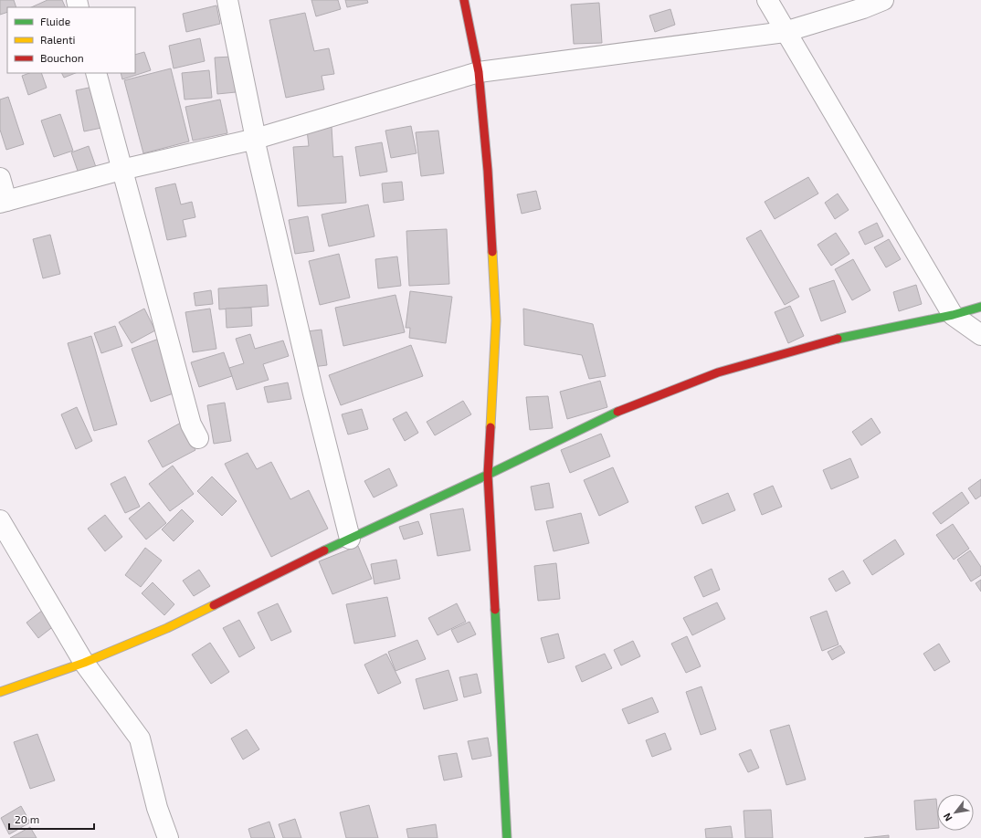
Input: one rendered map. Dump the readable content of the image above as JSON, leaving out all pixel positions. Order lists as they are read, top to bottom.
{
  "legend": ["Fluide", "Ralenti", "Bouchon"],
  "scale_bar": "20 m",
  "north": "bottom left"
}
